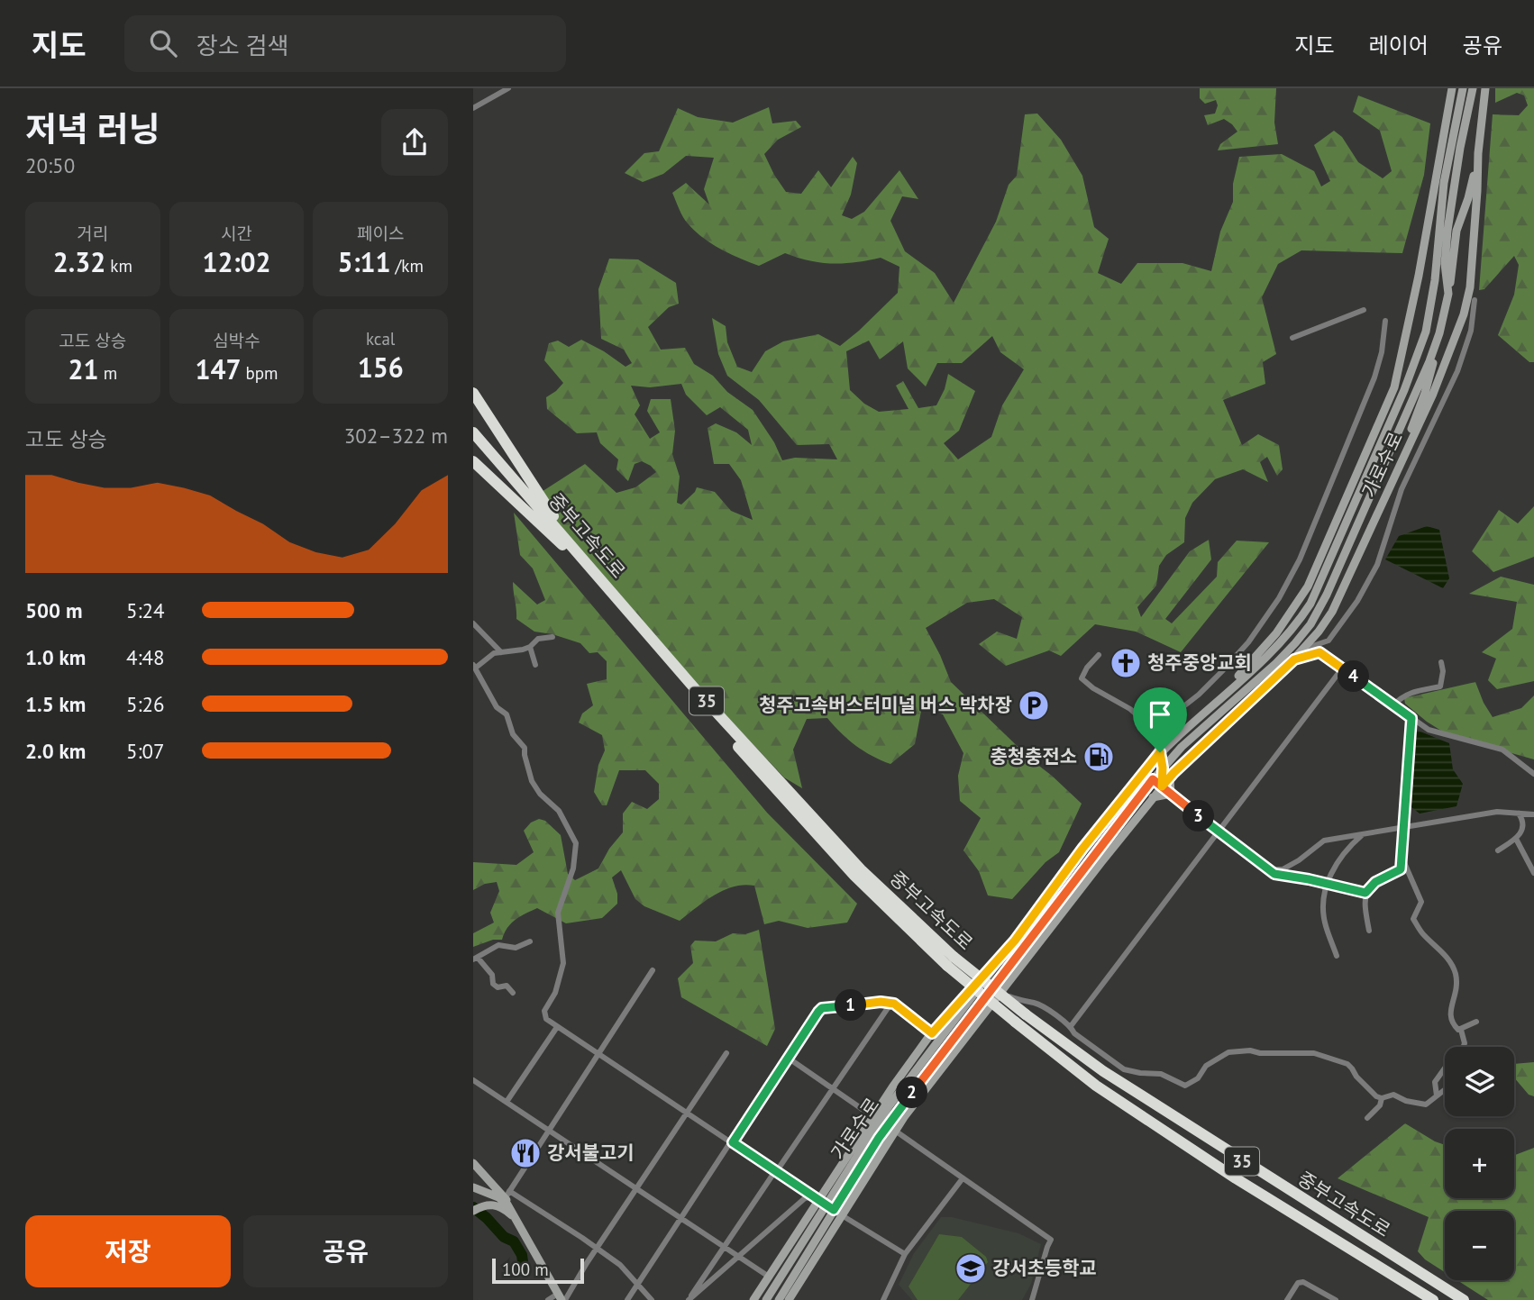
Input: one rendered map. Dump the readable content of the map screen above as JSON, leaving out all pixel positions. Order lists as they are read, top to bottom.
{
  "streets": {
    "highway": ["중부고속도로", "35"],
    "main road": ["가로수로"]
  },
  "places": {
    "church": ["청주중앙교회"],
    "parking": ["청주고속버스터미널 버스 박차장"],
    "fuel station": ["충청충전소"],
    "restaurant": ["강서불고기"],
    "school or university": ["강서초등학교"]
  },
  "scale_bar": "100 m",
  "page": {
    "header": "지도",
    "search": "장소 검색",
    "nav": ["지도", "레이어", "공유"],
    "heading": ["저녁 러닝", "20:50"],
    "stats": [
      ["거리", "2.32 km"],
      ["시간", "12:02"],
      ["페이스", "5:11 /km"],
      ["고도 상승", "21 m"],
      ["심박수", "147 bpm"],
      ["kcal", "156"]
    ],
    "chart": ["고도 상승", "302–322 m"],
    "list": [
      {
        "name": "500 m",
        "note": "5:24"
      },
      {
        "name": "1.0 km",
        "note": "4:48"
      },
      {
        "name": "1.5 km",
        "note": "5:26"
      },
      {
        "name": "2.0 km",
        "note": "5:07"
      }
    ],
    "pins": [
      "4",
      "3",
      "1",
      "2"
    ],
    "map_buttons": ["+", "−"],
    "buttons": ["저장", "공유"],
    "scale": "100 m"
  }
}
